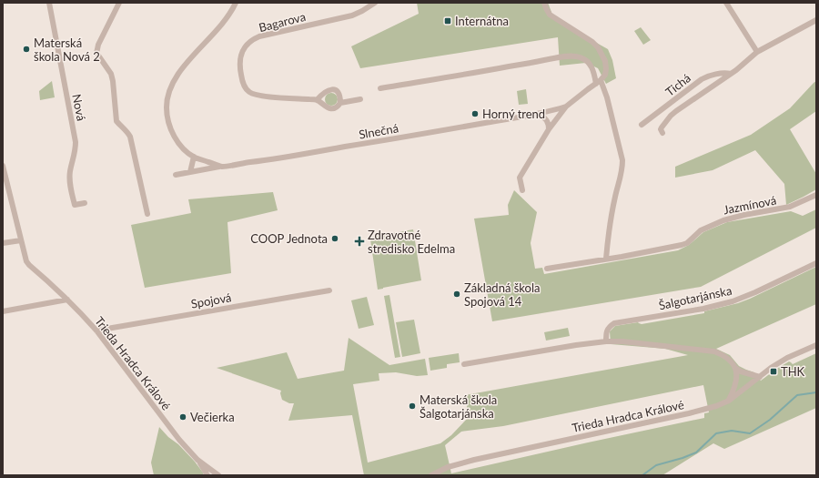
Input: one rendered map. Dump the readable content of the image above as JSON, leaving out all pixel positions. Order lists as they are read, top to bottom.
{
  "streets": {
    "street": [
      "Bagarova",
      "Tichá",
      "Nová",
      "Slnečná",
      "Jazmínová",
      "Šalgotarjánska",
      "Spojová",
      "Trieda Hradca Králové"
    ]
  },
  "crossings": [
    ["Spojová", "Trieda Hradca Králové"]
  ],
  "places": {
    "transit": ["Internátna", "THK"],
    "other": [
      "Materská škola Nová 2",
      "Horný trend",
      "COOP Jednota",
      "Základná škola Spojová 14",
      "Materská škola Šalgotarjánska",
      "Večierka"
    ],
    "health": ["Zdravotné stredisko Edelma"]
  }
}
